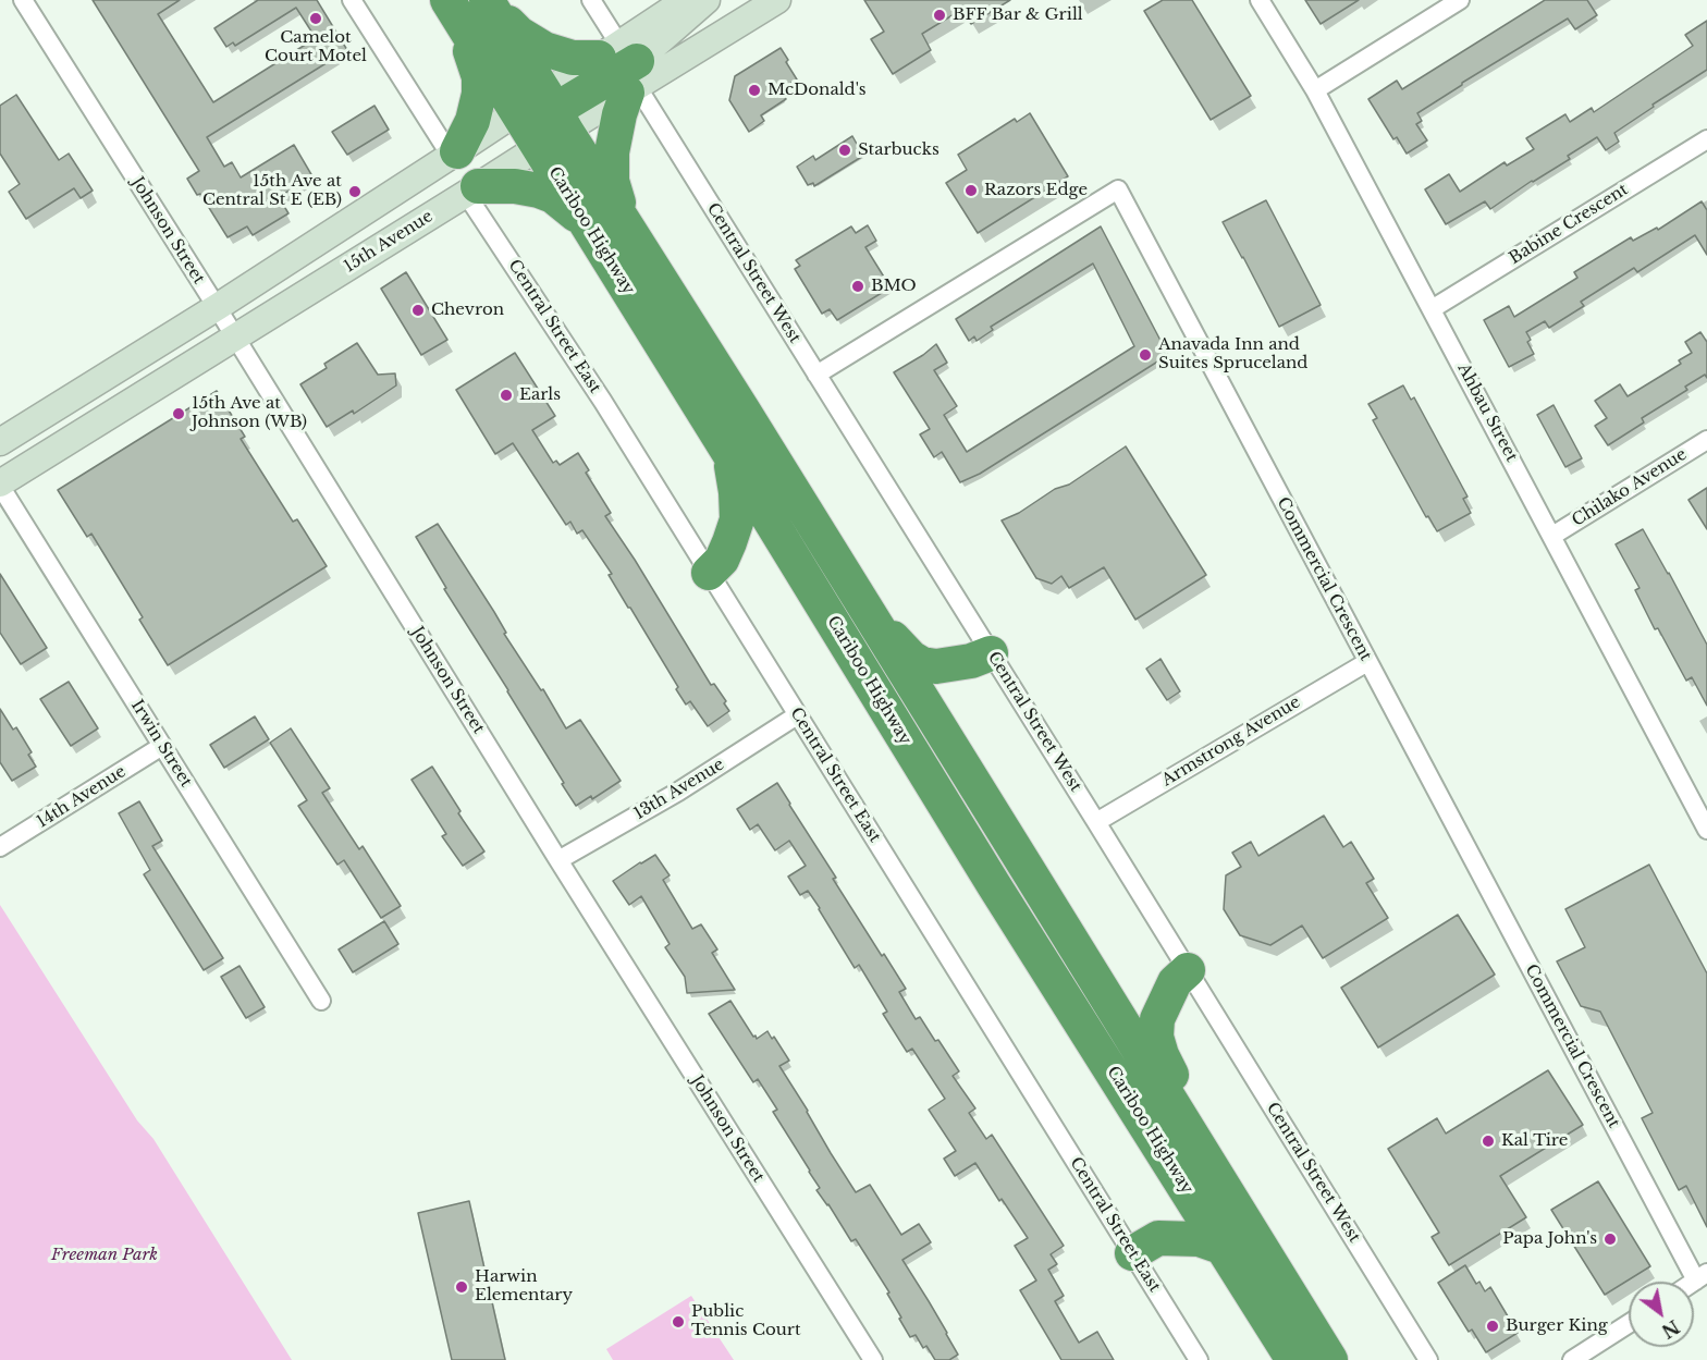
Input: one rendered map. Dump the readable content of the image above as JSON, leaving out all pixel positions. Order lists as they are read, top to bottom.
{
  "streets": {
    "highway": ["Cariboo Highway"],
    "main road": ["15th Avenue"],
    "street": [
      "Babine Crescent",
      "Johnson Street",
      "Central Street West",
      "Central Street East",
      "Ahbau Street",
      "Chilako Avenue",
      "Commercial Crescent",
      "Armstrong Avenue",
      "Irwin Street",
      "13th Avenue",
      "14th Avenue"
    ]
  },
  "crossings": [
    ["Babine Crescent", "Ahbau Street"],
    ["Johnson Street", "15th Avenue"],
    ["Johnson Street", "13th Avenue"],
    ["Cariboo Highway", "15th Avenue"],
    ["15th Avenue", "Central Street East"],
    ["15th Avenue", "Irwin Street"],
    ["Central Street West", "Commercial Crescent"],
    ["Central Street West", "Armstrong Avenue"],
    ["Central Street East", "13th Avenue"],
    ["Ahbau Street", "Chilako Avenue"],
    ["Commercial Crescent", "Armstrong Avenue"],
    ["Irwin Street", "14th Avenue"]
  ],
  "parks": ["Freeman Park"],
  "places": [
    "BFF Bar & Grill",
    "Camelot Court Motel",
    "McDonald's",
    "Starbucks",
    "Razors Edge",
    "15th Ave at Central St E (EB)",
    "BMO",
    "Chevron",
    "Anavada Inn and Suites Spruceland",
    "Earls",
    "15th Ave at Johnson (WB)",
    "Kal Tire",
    "Papa John's",
    "Harwin Elementary",
    "Public Tennis Court",
    "Burger King"
  ],
  "north": "bottom right"
}
